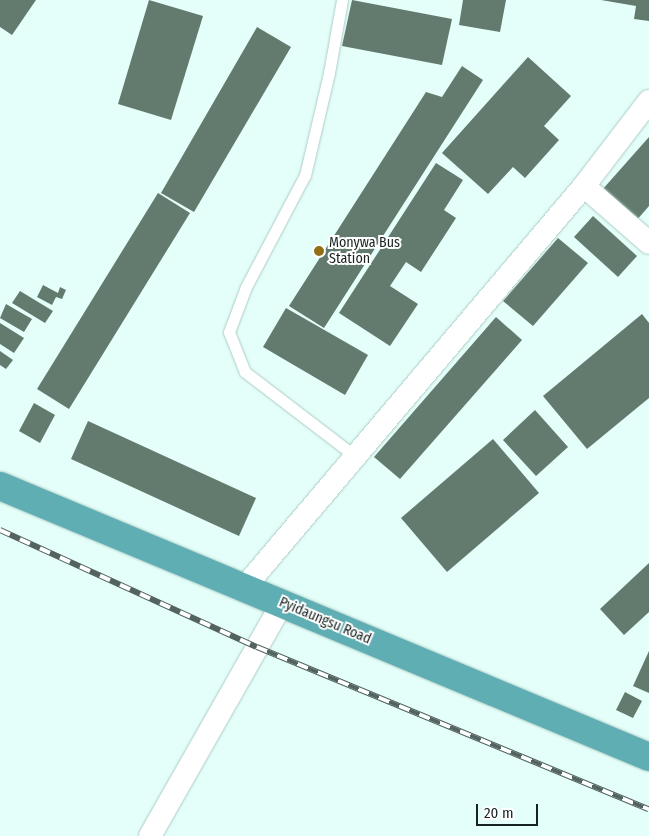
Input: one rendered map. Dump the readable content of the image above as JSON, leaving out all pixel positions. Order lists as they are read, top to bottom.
{
  "streets": {
    "highway": ["Pyidaungsu Road"]
  },
  "places": ["Monywa Bus Station"],
  "scale_bar": "20 m"
}
